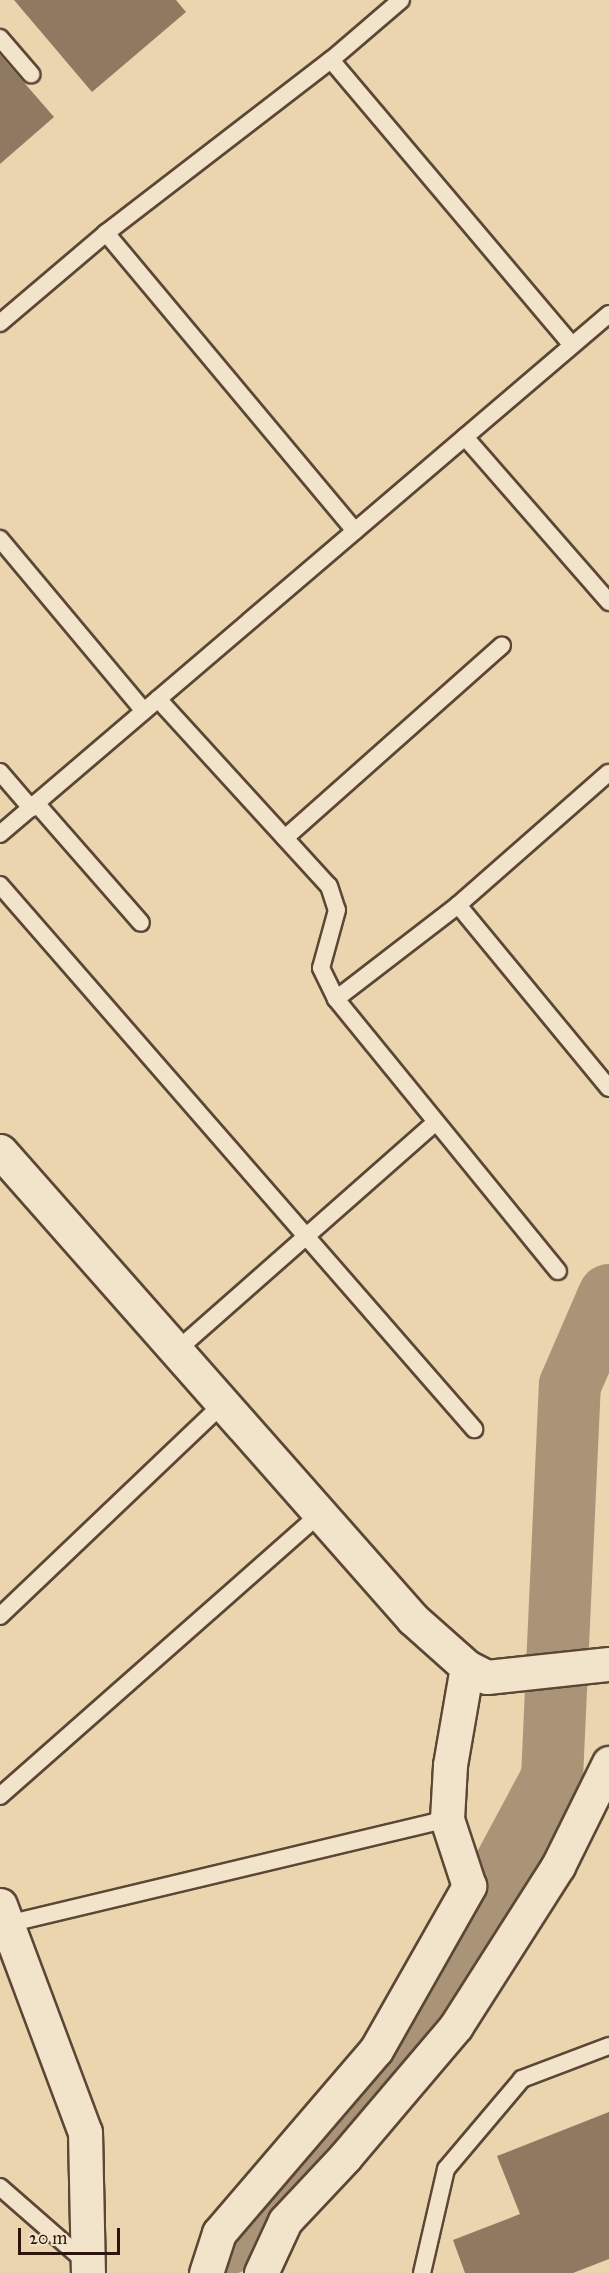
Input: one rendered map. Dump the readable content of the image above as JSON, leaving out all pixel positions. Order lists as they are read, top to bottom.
{
  "scale_bar": "20 m"
}
